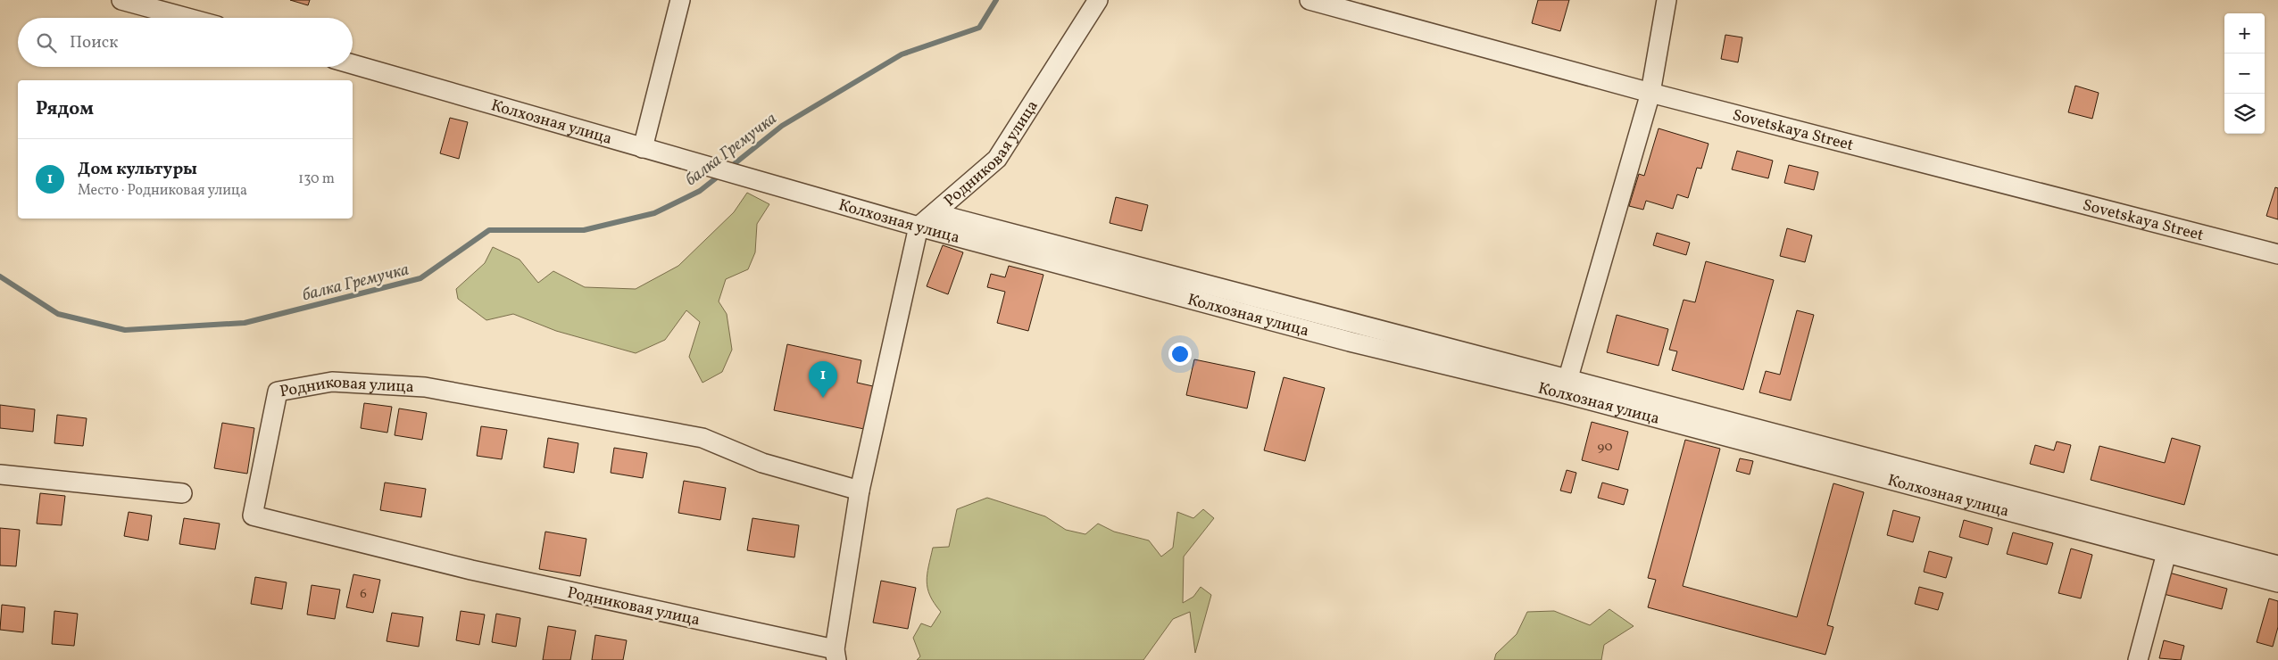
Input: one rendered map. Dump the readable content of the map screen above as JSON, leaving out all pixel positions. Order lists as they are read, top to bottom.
{
  "streets": {
    "street": ["Колхозная улица", "Sovetskaya Street", "Родниковая улица"]
  },
  "crossings": [
    ["Колхозная улица", "Родниковая улица"]
  ],
  "water": ["балка Гремучка"],
  "house_numbers": ["90", "6"],
  "page": {
    "map_buttons": ["+", "−"],
    "search": "Поиск",
    "heading": "Рядом",
    "list": [
      {
        "mark": "1",
        "name": "Дом культуры",
        "note": "Место · Родниковая улица",
        "value": "130 m"
      }
    ],
    "pins": "1"
  }
}
